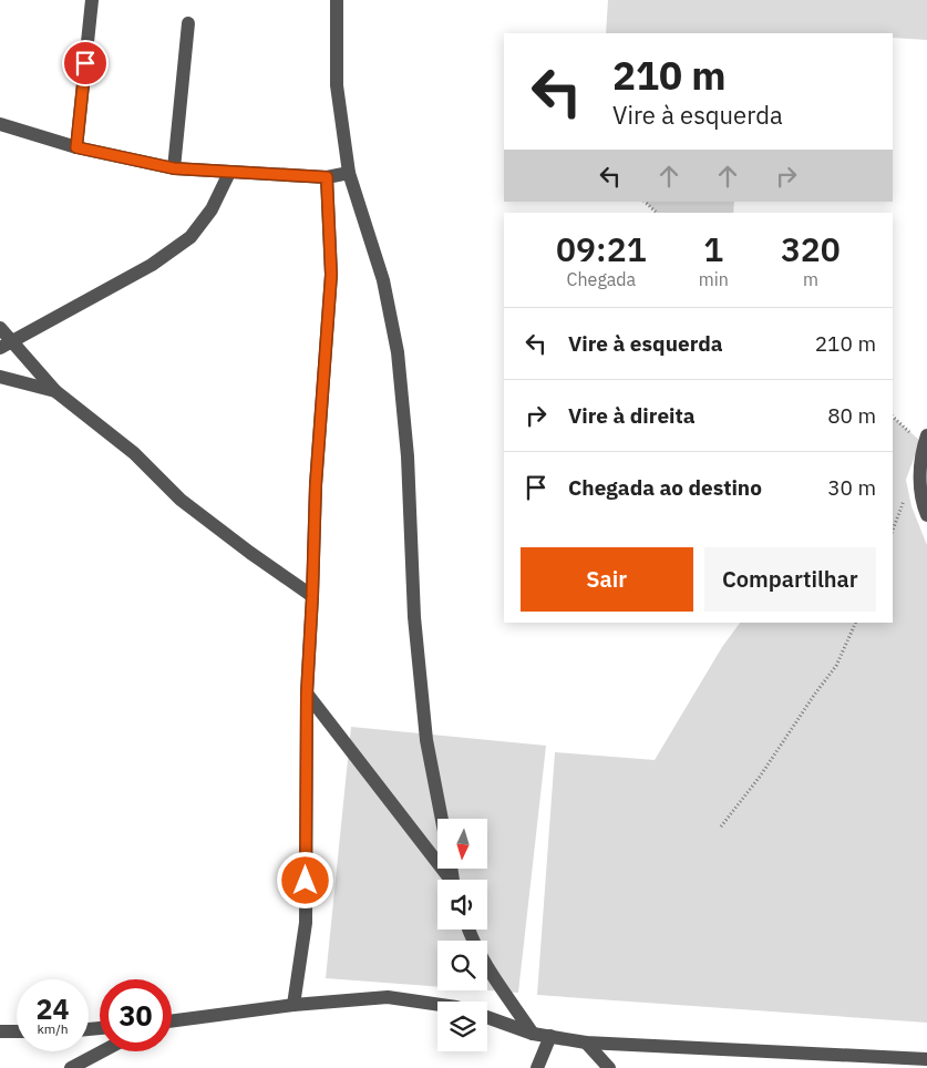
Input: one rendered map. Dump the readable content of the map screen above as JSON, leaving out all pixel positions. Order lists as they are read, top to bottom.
{
  "north": "bottom",
  "page": {
    "turn": ["210 m", "Vire à esquerda"],
    "eta": [
      "09:21",
      "Chegada",
      "1",
      "min",
      "320",
      "m"
    ],
    "list": [
      {
        "name": "Vire à esquerda",
        "value": "210 m"
      },
      {
        "name": "Vire à direita",
        "value": "80 m"
      },
      {
        "name": "Chegada ao destino",
        "value": "30 m"
      }
    ],
    "buttons": ["Sair", "Compartilhar"],
    "speed": "24 km/h",
    "limit": "30"
  }
}
